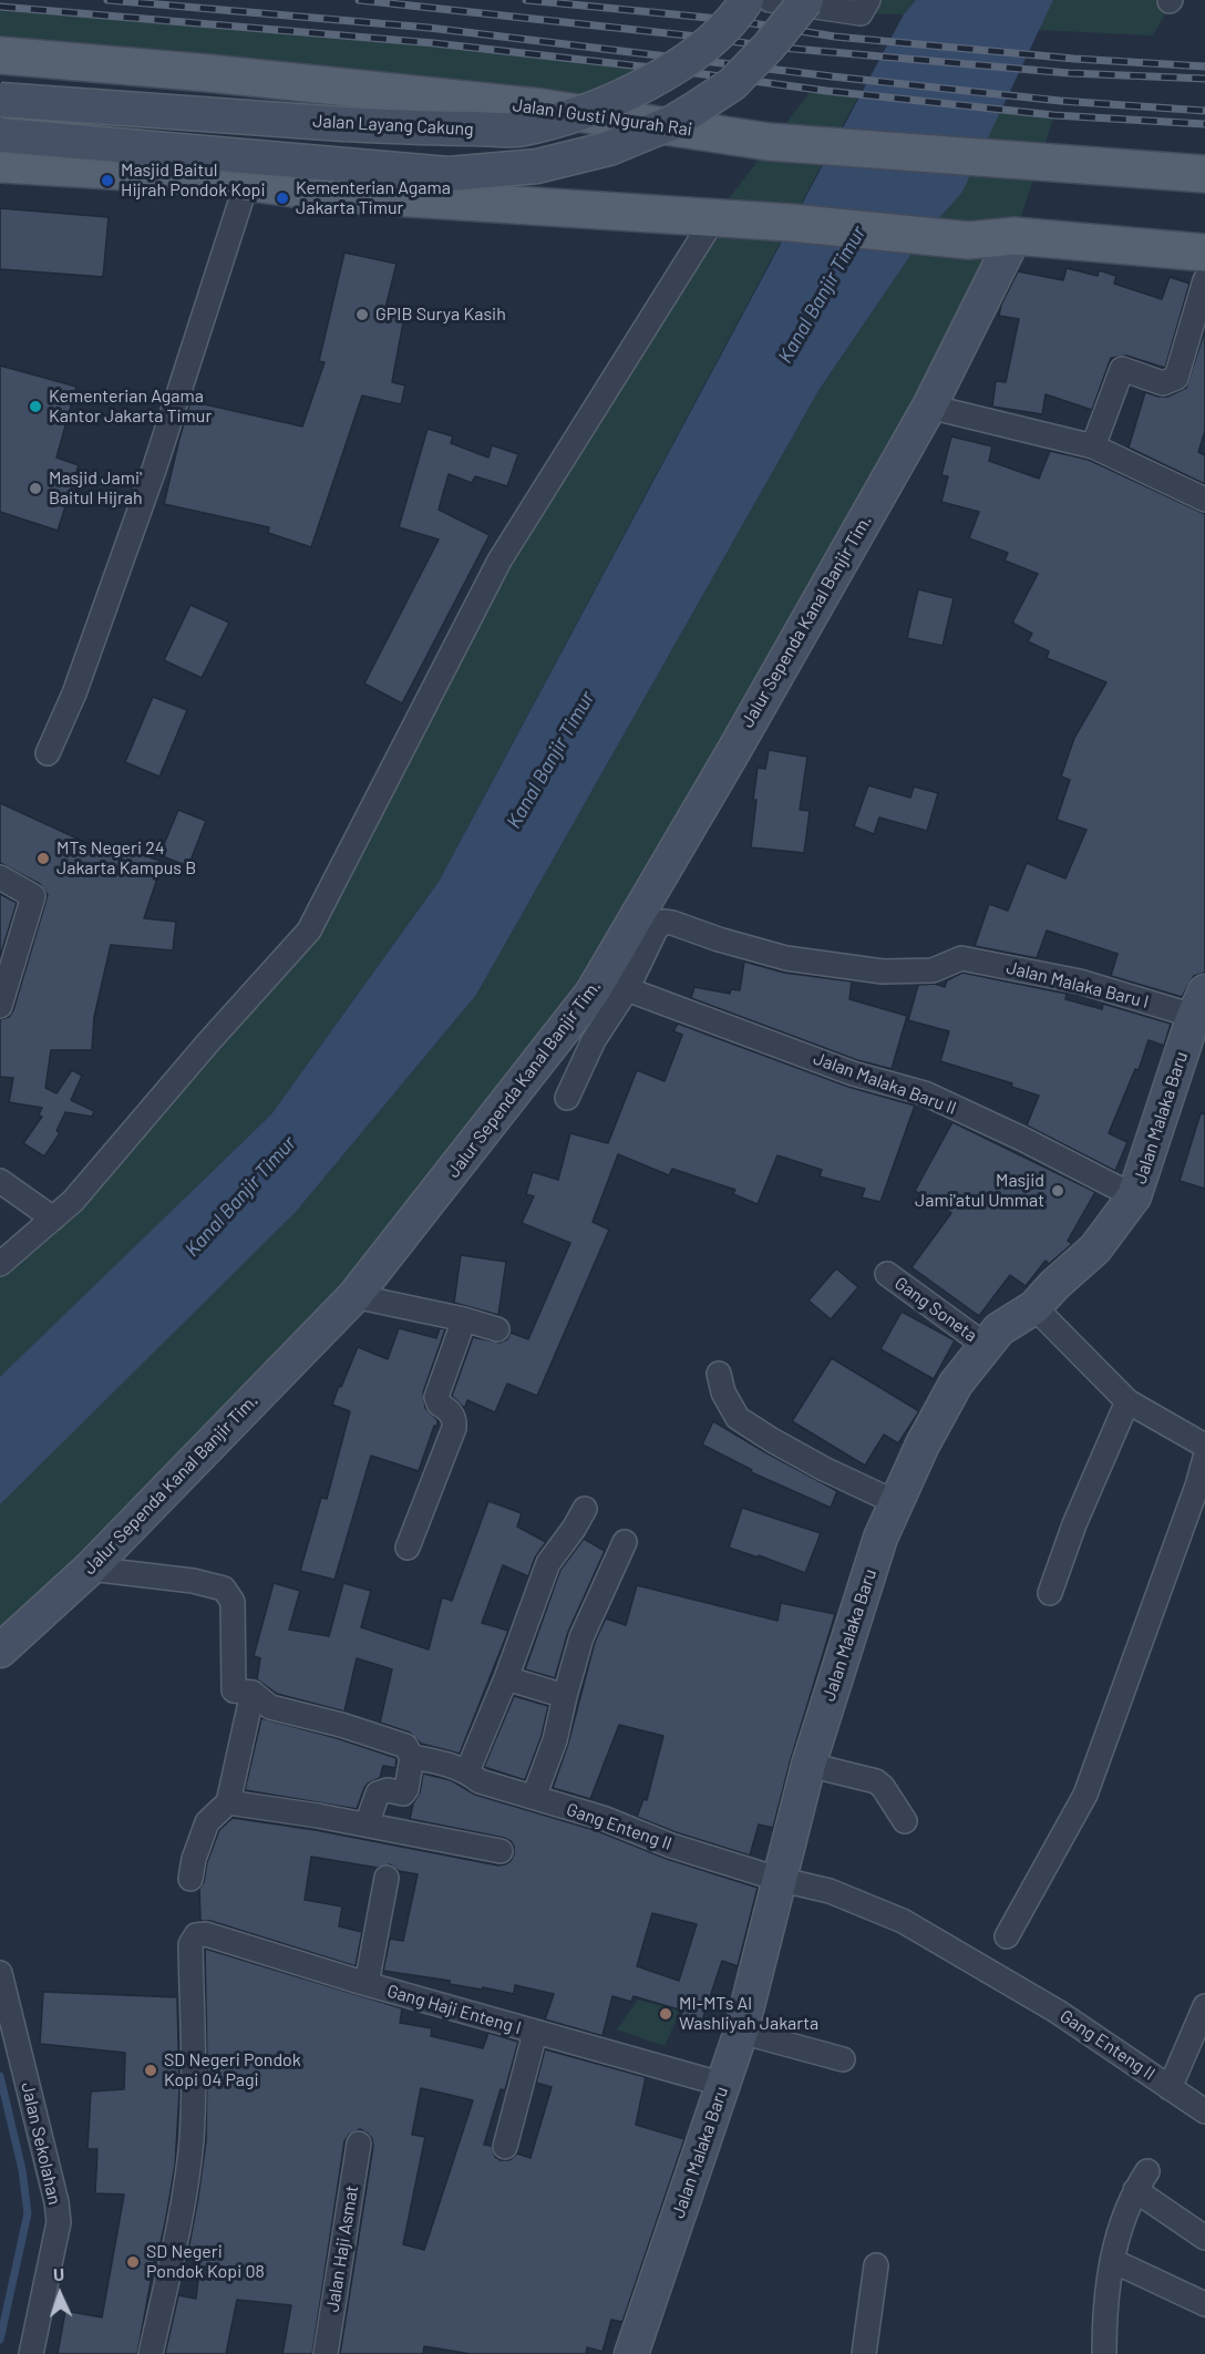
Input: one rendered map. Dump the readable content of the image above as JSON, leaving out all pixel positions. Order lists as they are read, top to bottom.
{
  "streets": {
    "main road": ["Jalan I Gusti Ngurah Rai"],
    "street": [
      "Jalan Layang Cakung",
      "Jalur Sependa Kanal Banjir Tim.",
      "Jalan Malaka Baru I",
      "Jalan Malaka Baru II",
      "Jalan Malaka Baru",
      "Gang Soneta",
      "Gang Enteng II",
      "Gang Haji Enteng I",
      "Jalan Sekolahan",
      "Jalan Haji Asmat"
    ]
  },
  "crossings": [
    ["Jalur Sependa Kanal Banjir Tim.", "Gang Enteng II"],
    ["Jalan Malaka Baru I", "Jalan Malaka Baru II"],
    ["Jalan Malaka Baru I", "Jalan Malaka Baru"],
    ["Jalan Malaka Baru II", "Jalan Malaka Baru"],
    ["Jalan Malaka Baru", "Gang Soneta"],
    ["Jalan Malaka Baru", "Gang Enteng II"],
    ["Jalan Malaka Baru", "Gang Haji Enteng I"]
  ],
  "water": ["Kanal Banjir Timur"],
  "places": [
    "Masjid Baitul Hijrah Pondok Kopi",
    "Kementerian Agama Jakarta Timur",
    "GPIB Surya Kasih",
    "Kementerian Agama Kantor Jakarta Timur",
    "Masjid Jami' Baitul Hijrah",
    "MTs Negeri 24 Jakarta Kampus B",
    "Masjid Jami'atul Ummat",
    "MI-MTs Al Washliyah Jakarta",
    "SD Negeri Pondok Kopi 04 Pagi",
    "SD Negeri Pondok Kopi 08"
  ],
  "north": "top"
}
